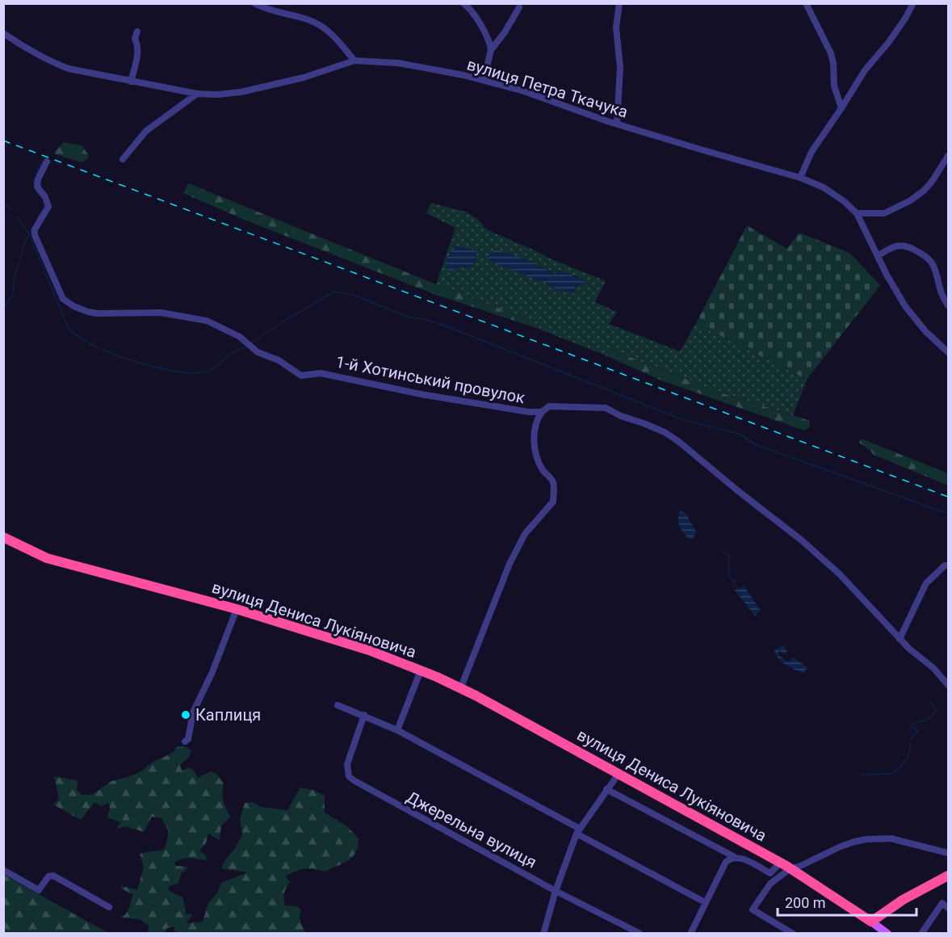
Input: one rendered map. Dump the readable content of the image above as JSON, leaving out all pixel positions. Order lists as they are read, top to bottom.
{
  "streets": {
    "highway": ["вулиця Дениса Лукіяновича"],
    "street": ["вулиця Петра Ткачука", "1-й Хотинський провулок", "Джерельна вулиця"]
  },
  "places": ["Каплиця"],
  "scale_bar": "200 m"
}
